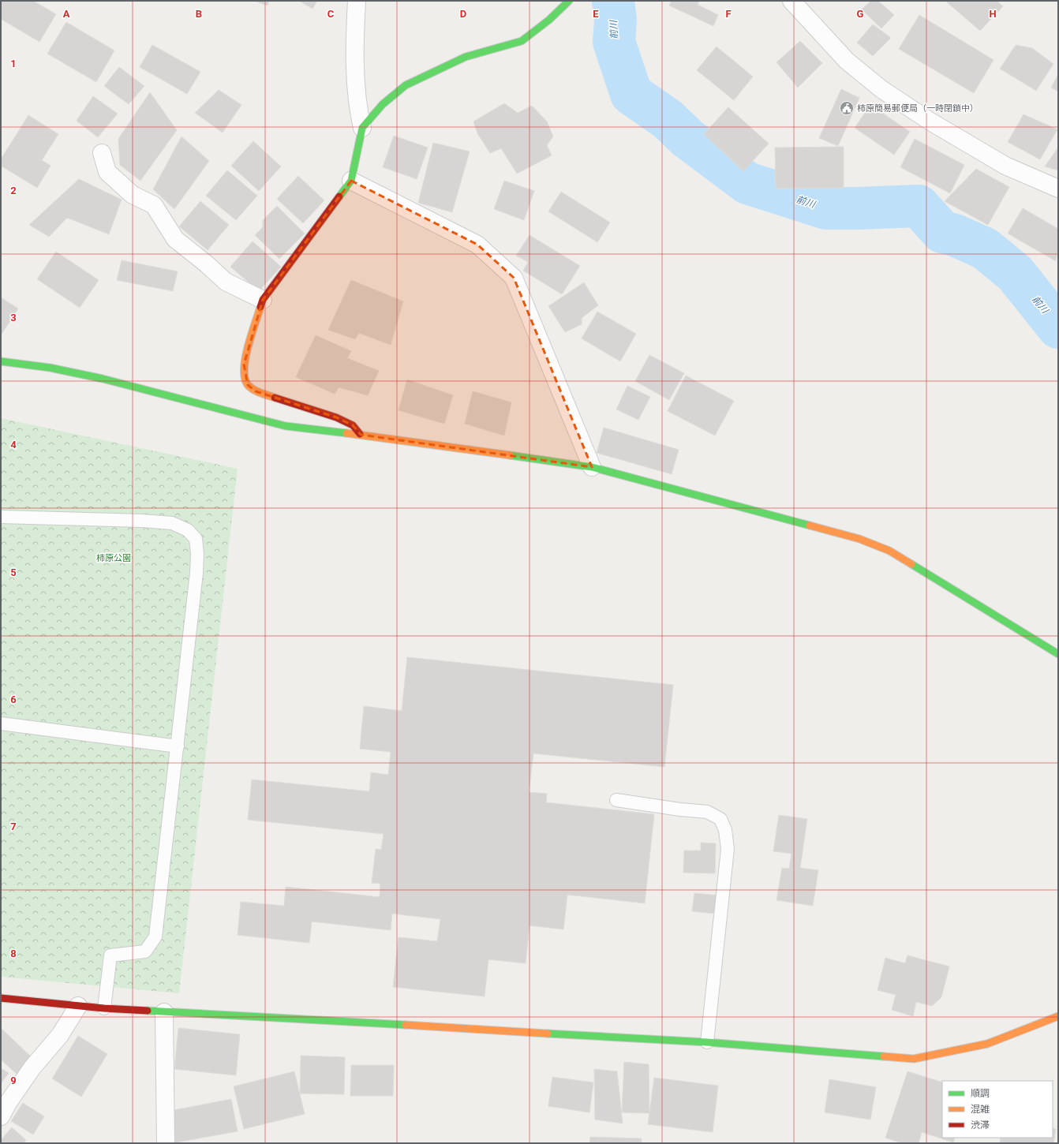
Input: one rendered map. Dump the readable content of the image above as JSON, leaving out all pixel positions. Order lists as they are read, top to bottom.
{
  "water": ["前川"],
  "parks": ["柿原公園"],
  "places": {
    "public building": ["柿原簡易郵便局（一時閉鎖中）"]
  },
  "legend": ["順調", "混雑", "渋滞"],
  "grid": {
    "columns": [
      "A",
      "B",
      "C",
      "D",
      "E",
      "F",
      "G",
      "H"
    ],
    "rows": [
      "1",
      "2",
      "3",
      "4",
      "5",
      "6",
      "7",
      "8",
      "9"
    ]
  }
}
